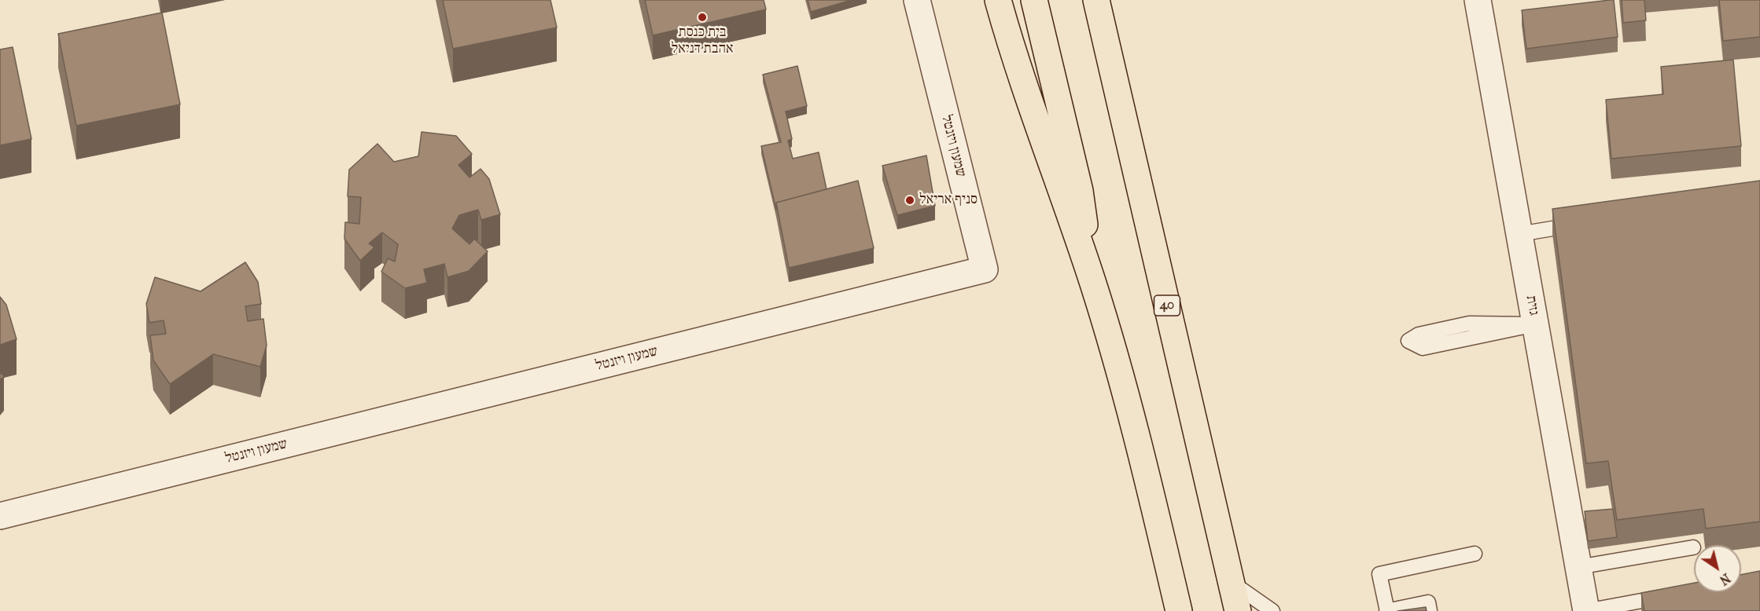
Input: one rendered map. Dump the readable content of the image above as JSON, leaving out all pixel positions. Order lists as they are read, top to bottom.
{
  "streets": {
    "highway": ["40"],
    "street": ["שמעון ויזנטל", "גזית"]
  },
  "places": ["בית כנסת אהבת דניאל", "סניף אריאל"],
  "north": "bottom right"
}
